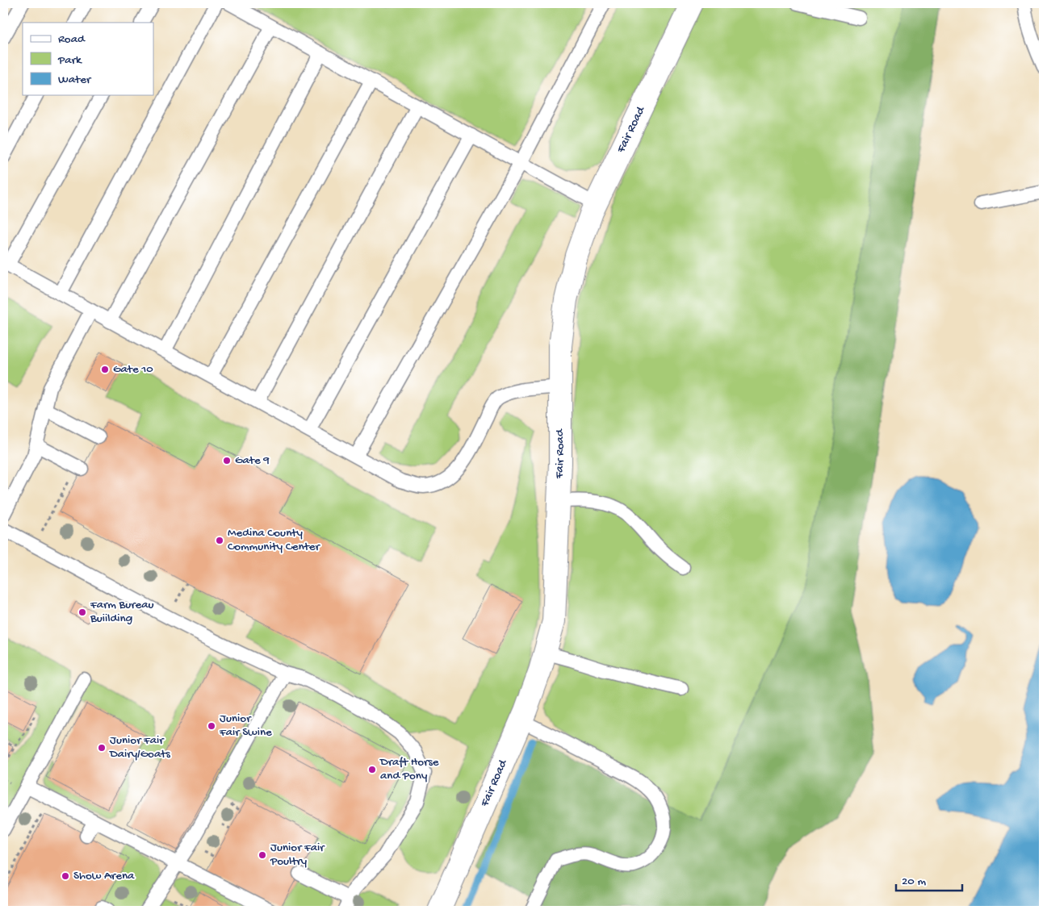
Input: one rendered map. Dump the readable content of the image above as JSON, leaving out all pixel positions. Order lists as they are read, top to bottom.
{
  "streets": {
    "street": ["Fair Road"]
  },
  "places": [
    "Gate 10",
    "Gate 9",
    "Medina County Community Center",
    "Farm Bureau Buiilding",
    "Junior Fair Swine",
    "Junior Fair Dairy/Goats",
    "Draft Horse and Pony",
    "Junior Fair Poultry",
    "Show Arena"
  ],
  "legend": ["Road", "Park", "Water"],
  "scale_bar": "20 m"
}
